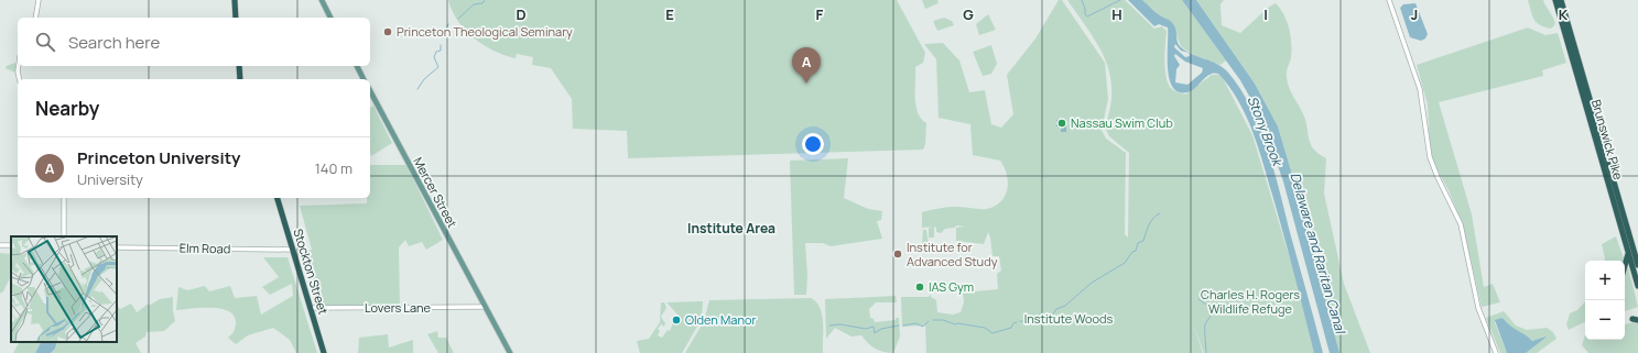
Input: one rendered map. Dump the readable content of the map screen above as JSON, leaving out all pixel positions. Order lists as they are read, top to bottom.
{
  "streets": {
    "highway": ["Brunswick Pike", "Stockton Street"],
    "main road": ["Mercer Street"],
    "street": ["Elm Road", "Lovers Lane"]
  },
  "crossings": [
    ["Mercer Street", "Lovers Lane"],
    ["Elm Road", "Stockton Street"],
    ["Stockton Street", "Lovers Lane"]
  ],
  "districts": ["Institute Area"],
  "water": ["Stony Brook", "Delaware and Raritan Canal"],
  "parks": ["Charles H. Rogers Wildlife Refuge", "Institute Woods"],
  "places": [
    "Princeton Theological Seminary",
    "Nassau Swim Club",
    "Institute for Advanced Study",
    "IAS Gym",
    "Olden Manor"
  ],
  "page": {
    "search": "Search here",
    "pins": "A",
    "heading": "Nearby",
    "list": [
      {
        "mark": "A",
        "name": "Princeton University",
        "note": "University",
        "value": "140 m"
      }
    ],
    "map_buttons": ["+", "−"]
  },
  "grid": {
    "columns": [
      "D",
      "E",
      "F",
      "G",
      "H",
      "I",
      "J",
      "K"
    ]
  }
}
